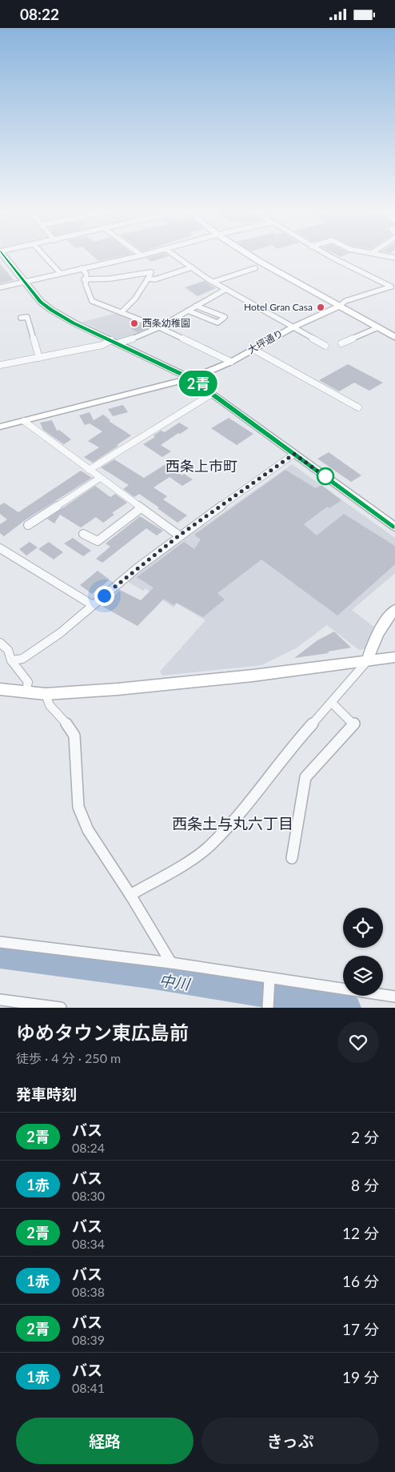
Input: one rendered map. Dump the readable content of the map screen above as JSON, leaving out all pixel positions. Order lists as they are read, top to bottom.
{
  "streets": {
    "street": ["大坪通り"]
  },
  "districts": ["西条上市町", "西条土与丸六丁目"],
  "water": ["中川"],
  "places": ["Hotel Gran Casa", "西条幼稚園"],
  "lines": ["bus line 2青"],
  "page": {
    "status": "08:22",
    "on_map": "2青",
    "heading": [
      ["ゆめタウン東広島前", "徒歩 · 4 分 · 250 m"],
      "発車時刻"
    ],
    "list": [
      {
        "mark": "2青",
        "name": "バス",
        "note": "08:24",
        "value": "2 分"
      },
      {
        "mark": "1赤",
        "name": "バス",
        "note": "08:30",
        "value": "8 分"
      },
      {
        "mark": "2青",
        "name": "バス",
        "note": "08:34",
        "value": "12 分"
      },
      {
        "mark": "1赤",
        "name": "バス",
        "note": "08:38",
        "value": "16 分"
      },
      {
        "mark": "2青",
        "name": "バス",
        "note": "08:39",
        "value": "17 分"
      },
      {
        "mark": "1赤",
        "name": "バス",
        "note": "08:41",
        "value": "19 分"
      }
    ],
    "buttons": ["経路", "きっぷ"]
  }
}
